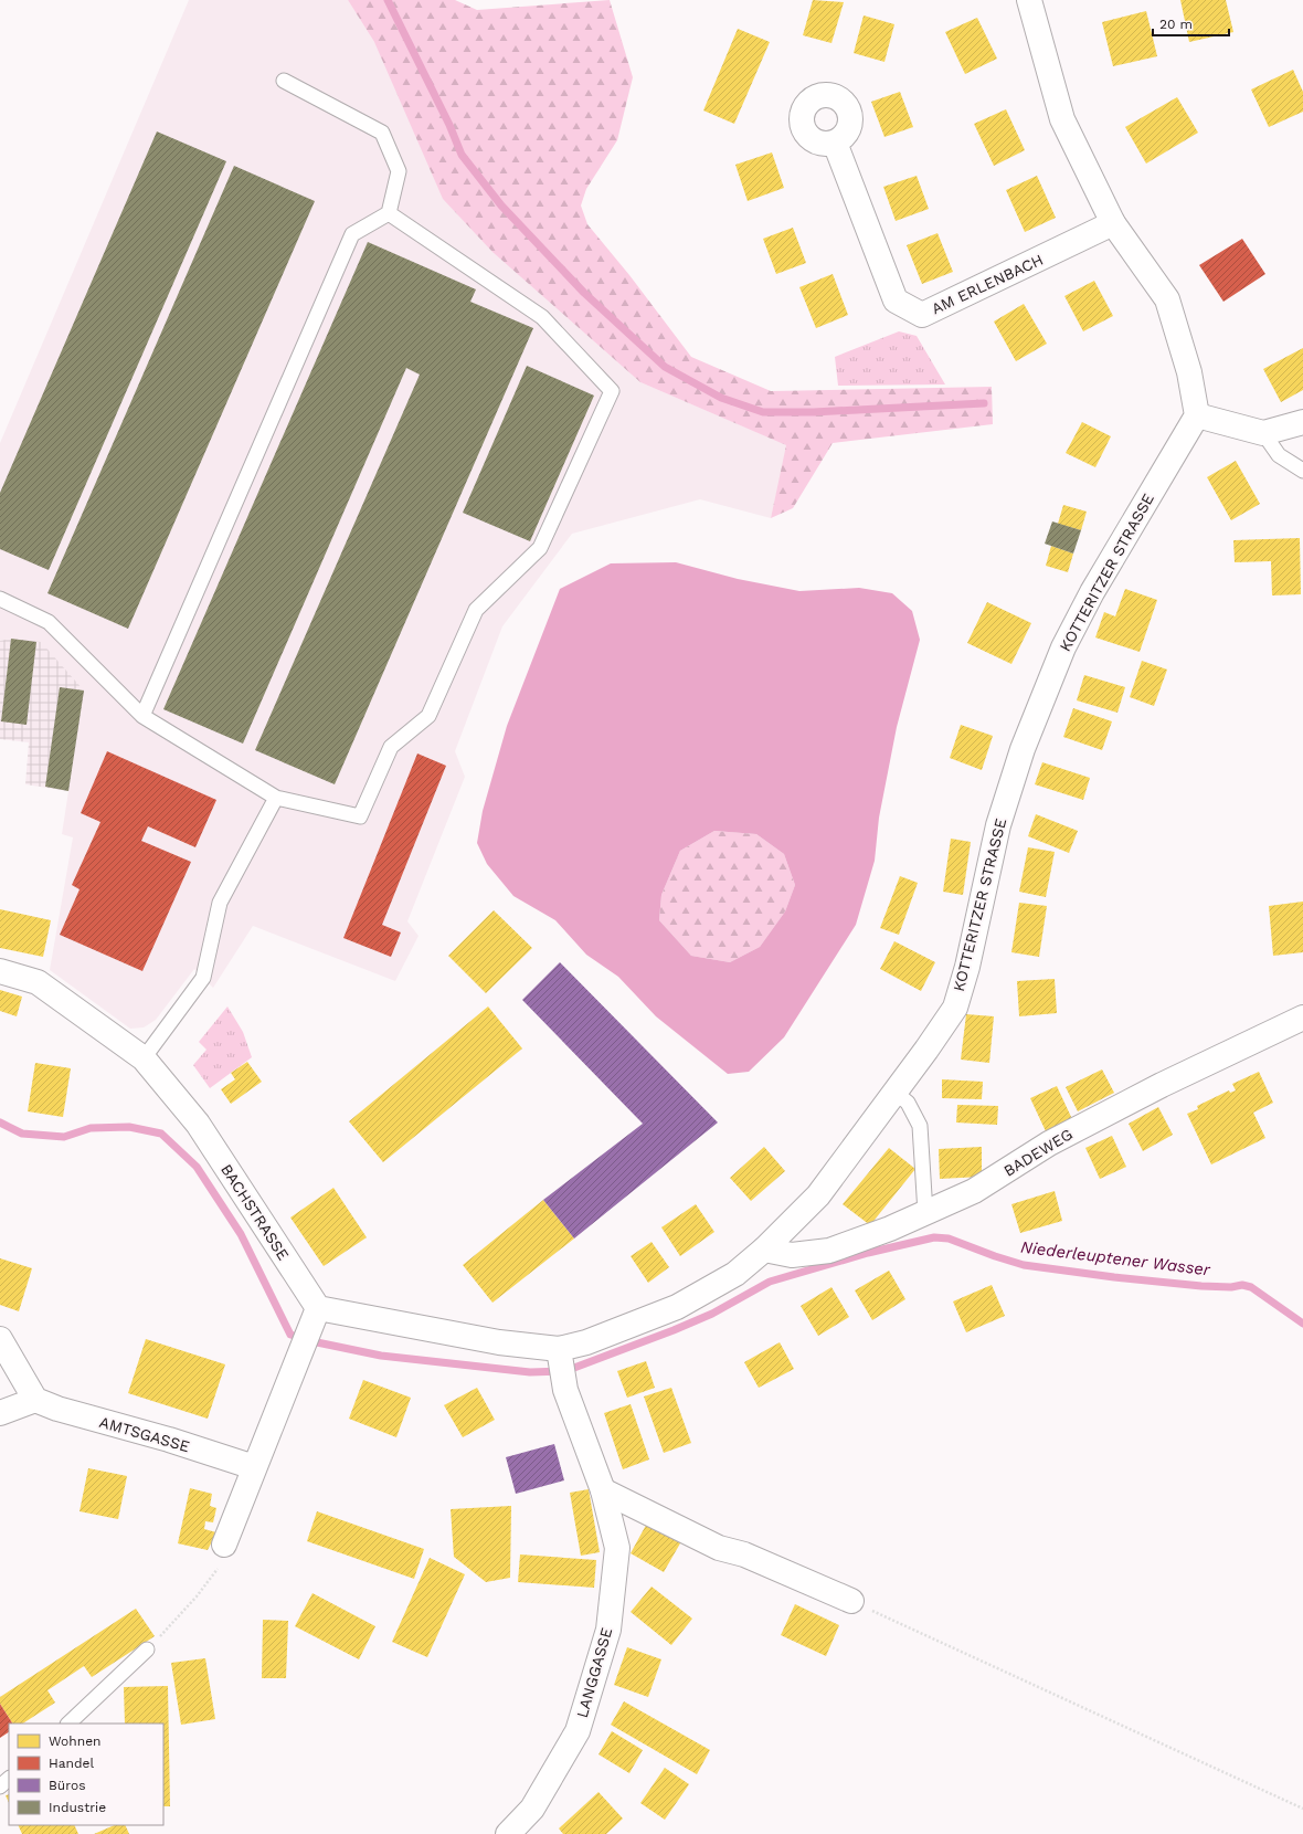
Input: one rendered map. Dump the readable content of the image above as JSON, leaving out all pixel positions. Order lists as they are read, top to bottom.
{
  "streets": {
    "street": [
      "AM ERLENBACH",
      "KOTTERITZER STRASSE",
      "BADEWEG",
      "BACHSTRASSE",
      "AMTSGASSE",
      "LANGGASSE"
    ]
  },
  "crossings": [
    ["KOTTERITZER STRASSE", "BADEWEG"],
    ["KOTTERITZER STRASSE", "LANGGASSE"]
  ],
  "water": ["Niederleuptener Wasser"],
  "legend": [
    "Wohnen",
    "Handel",
    "Büros",
    "Industrie"
  ],
  "scale_bar": "20 m"
}
